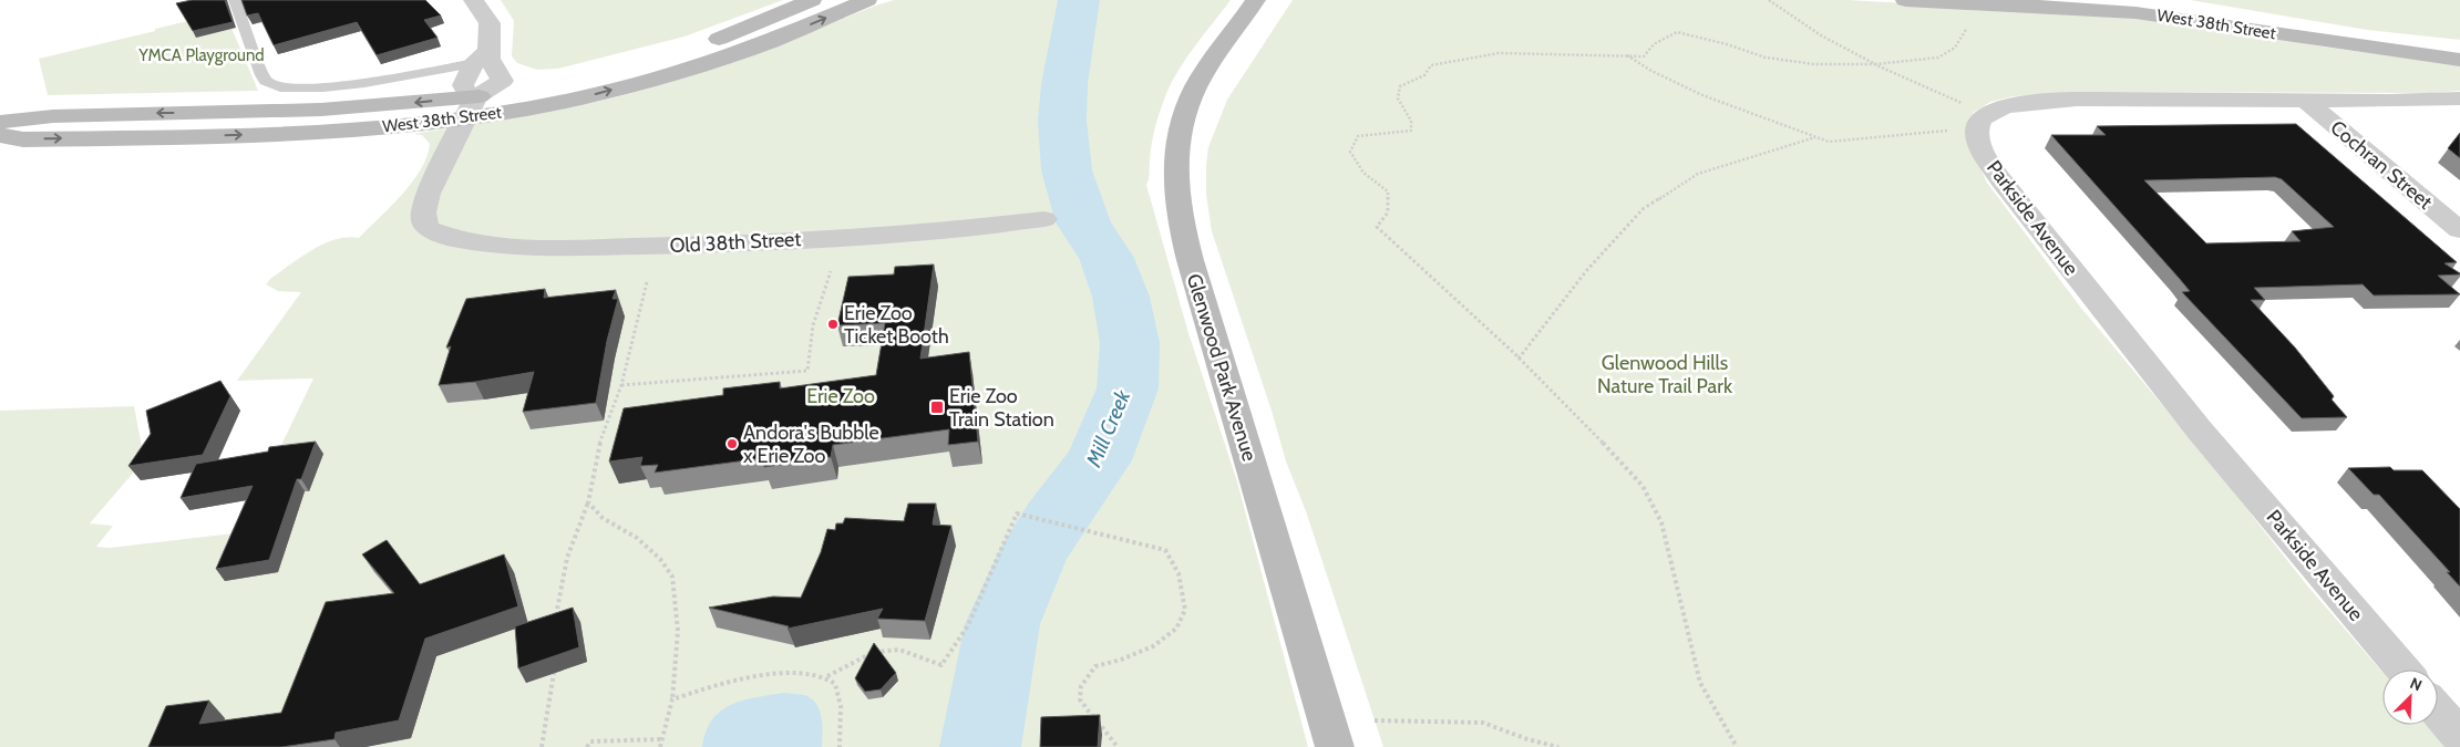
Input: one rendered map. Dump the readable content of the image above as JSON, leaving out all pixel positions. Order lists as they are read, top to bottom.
{
  "streets": {
    "main road": ["West 38th Street", "Glenwood Park Avenue"],
    "street": ["Cochran Street", "Parkside Avenue", "Old 38th Street"]
  },
  "crossings": [
    ["West 38th Street", "Old 38th Street"]
  ],
  "water": ["Mill Creek"],
  "parks": ["YMCA Playground", "Glenwood Hills Nature Trail Park", "Erie Zoo"],
  "places": {
    "other": ["Erie Zoo Ticket Booth", "Andora's Bubble x Erie Zoo"],
    "transit": ["Erie Zoo Train Station"]
  },
  "north": "top right"
}
